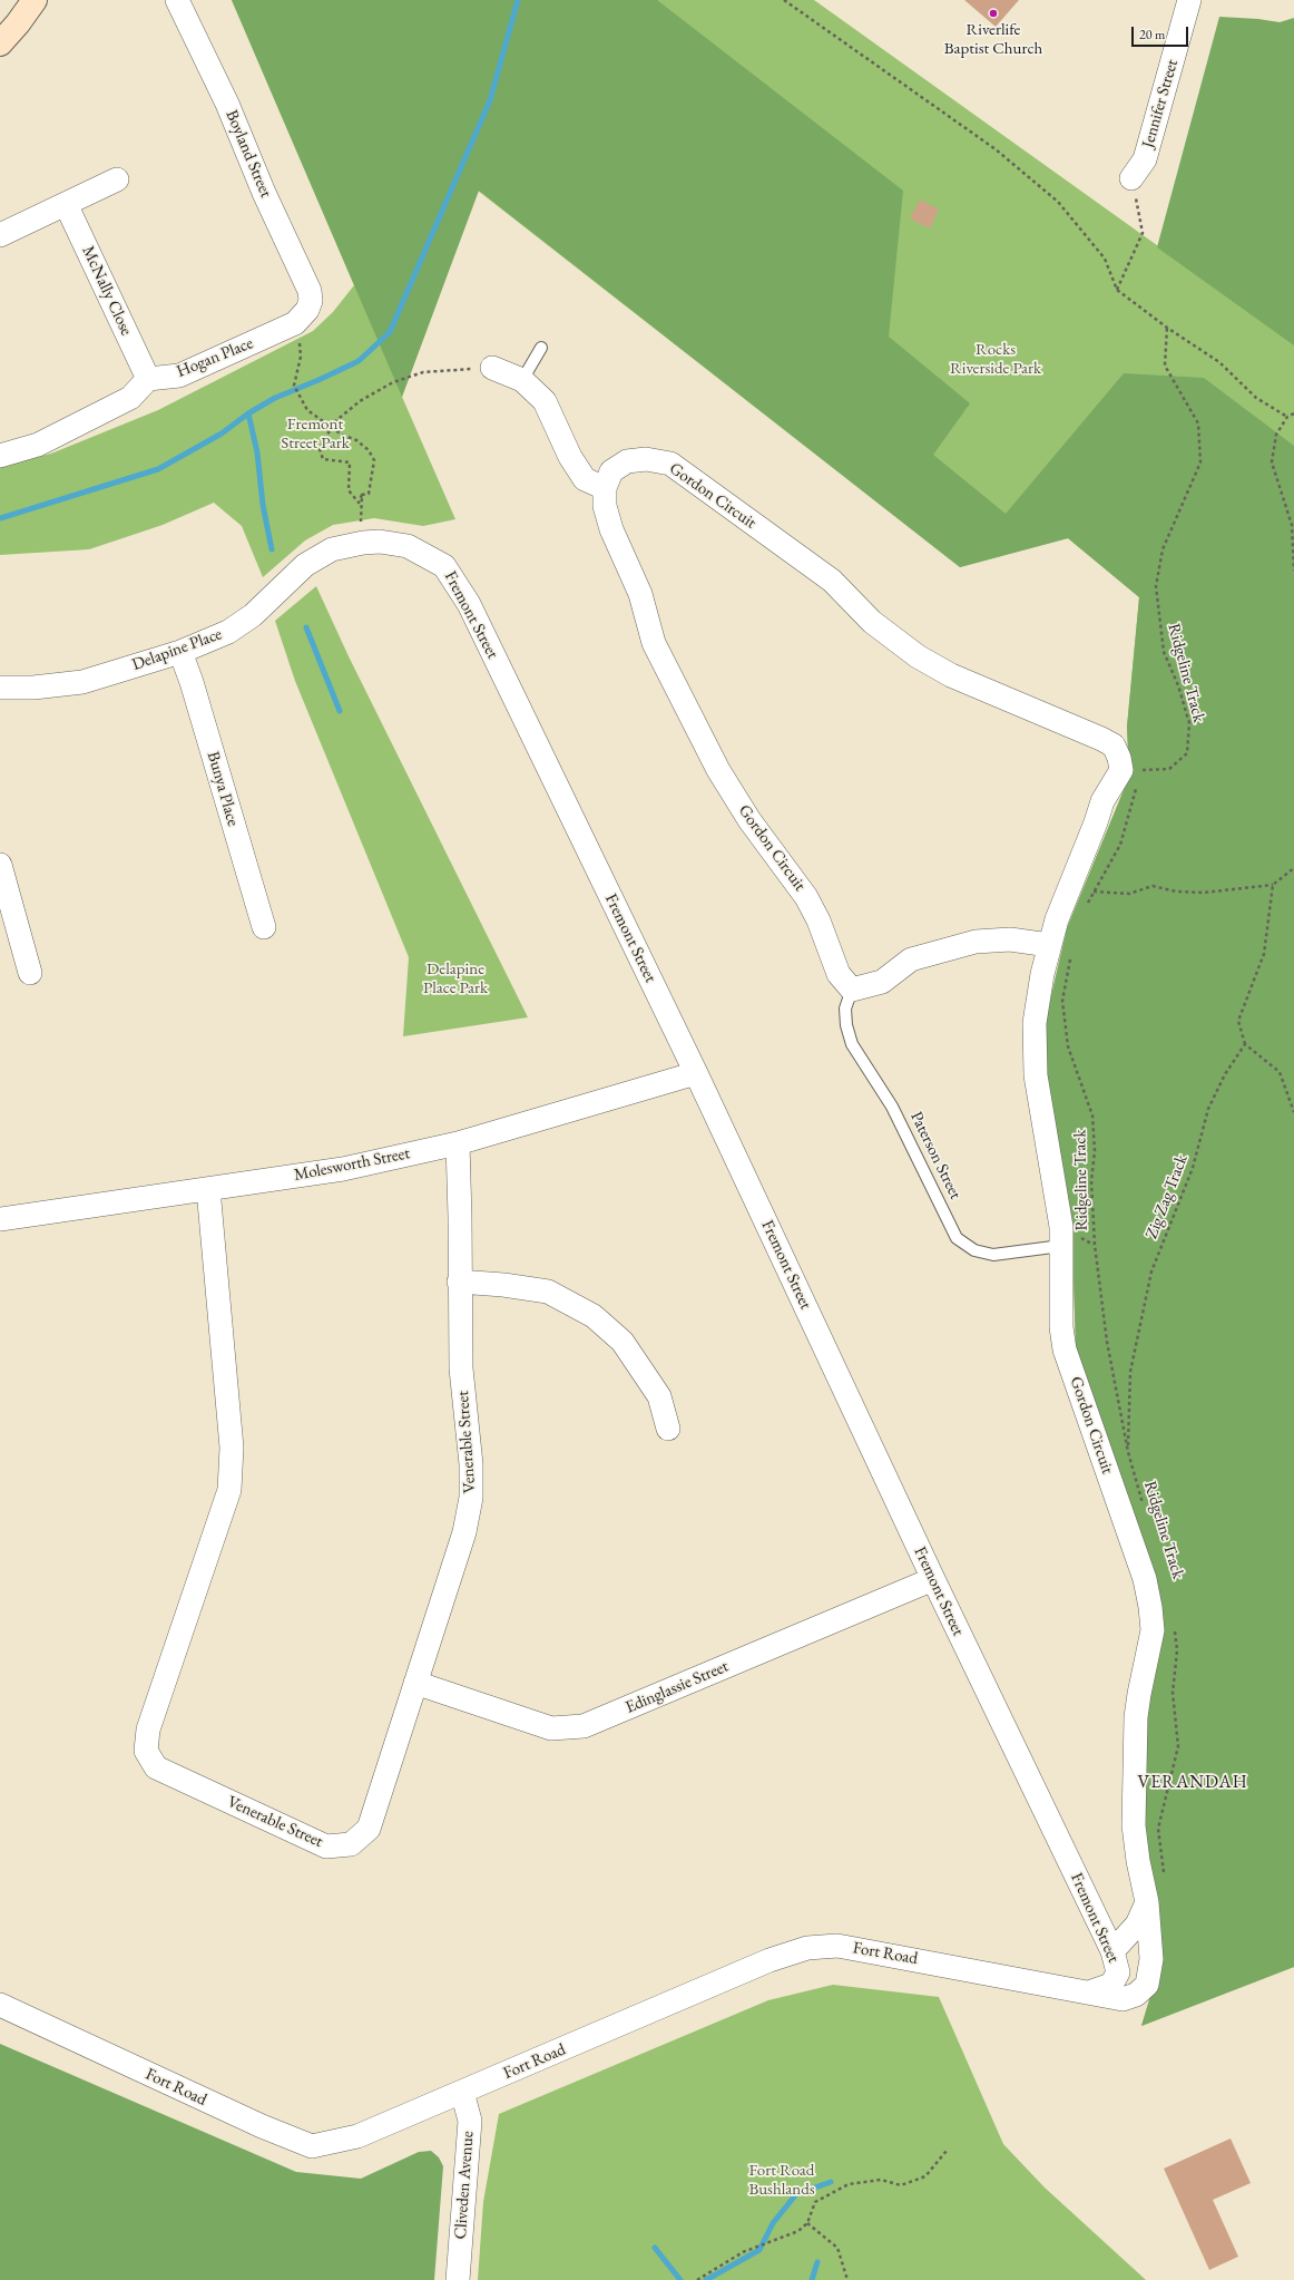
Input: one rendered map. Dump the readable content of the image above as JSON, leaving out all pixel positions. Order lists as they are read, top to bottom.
{
  "streets": {
    "street": [
      "Jennifer Street",
      "Boyland Street",
      "McNally Close",
      "Hogan Place",
      "Gordon Circuit",
      "Fremont Street",
      "Delapine Place",
      "Bunya Place",
      "Molesworth Street",
      "Venerable Street",
      "Edinglassie Street",
      "Fort Road",
      "Cliveden Avenue"
    ],
    "lane": ["Paterson Street"],
    "path": ["Ridgeline Track", "Zig Zag Track"]
  },
  "crossings": [
    ["Boyland Street", "Hogan Place"],
    ["McNally Close", "Hogan Place"],
    ["Gordon Circuit", "Fremont Street"],
    ["Gordon Circuit", "Paterson Street"],
    ["Gordon Circuit", "Fort Road"],
    ["Fremont Street", "Delapine Place"],
    ["Fremont Street", "Molesworth Street"],
    ["Fremont Street", "Edinglassie Street"],
    ["Fremont Street", "Fort Road"],
    ["Delapine Place", "Bunya Place"],
    ["Ridgeline Track", "Zig Zag Track"],
    ["Molesworth Street", "Venerable Street"],
    ["Venerable Street", "Edinglassie Street"],
    ["Fort Road", "Cliveden Avenue"]
  ],
  "districts": ["VERANDAH"],
  "parks": [
    "Rocks Riverside Park",
    "Fremont Street Park",
    "Delapine Place Park",
    "Fort Road Bushlands"
  ],
  "places": ["Riverlife Baptist Church"],
  "scale_bar": "20 m"
}
